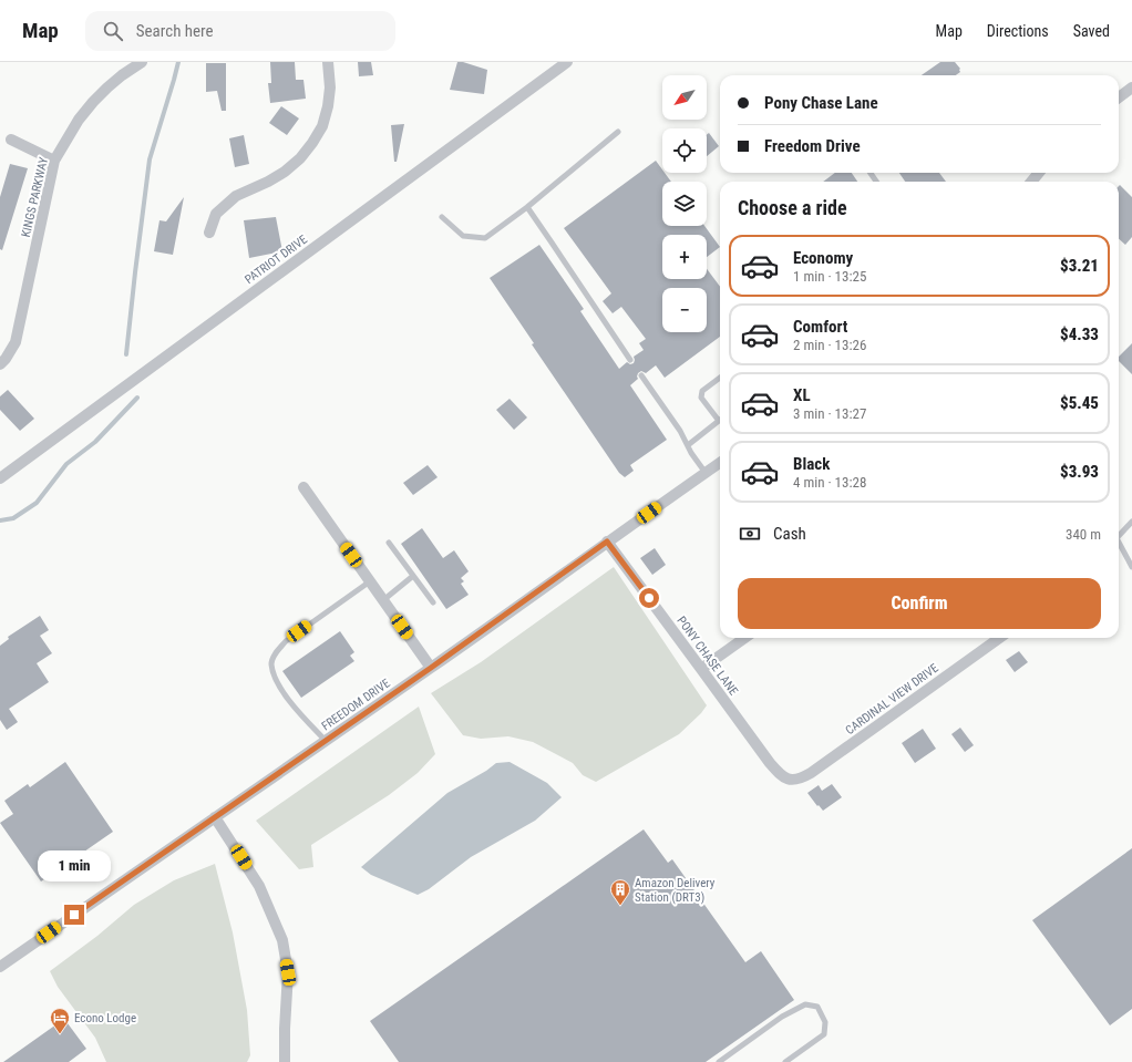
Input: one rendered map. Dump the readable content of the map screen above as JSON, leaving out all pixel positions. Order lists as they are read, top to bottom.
{
  "streets": {
    "street": [
      "KINGS PARKWAY",
      "PATRIOT DRIVE",
      "PONY CHASE LANE",
      "CARDINAL VIEW DRIVE",
      "FREEDOM DRIVE"
    ]
  },
  "crossings": [
    ["PONY CHASE LANE", "CARDINAL VIEW DRIVE"],
    ["PONY CHASE LANE", "FREEDOM DRIVE"]
  ],
  "places": {
    "building": ["Amazon Delivery Station (DRT3)"],
    "hotel": ["Econo Lodge"]
  },
  "north": "bottom left",
  "page": {
    "header": "Map",
    "search": "Search here",
    "nav": ["Map", "Directions", "Saved"],
    "map_buttons": ["+", "−"],
    "banner": ["Pony Chase Lane", "Freedom Drive"],
    "heading": "Choose a ride",
    "list": [
      {
        "name": "Economy",
        "note": "1 min · 13:25",
        "value": "$3.21"
      },
      {
        "name": "Comfort",
        "note": "2 min · 13:26",
        "value": "$4.33"
      },
      {
        "name": "XL",
        "note": "3 min · 13:27",
        "value": "$5.45"
      },
      {
        "name": "Black",
        "note": "4 min · 13:28",
        "value": "$3.93"
      }
    ],
    "pay": ["Cash", "340 m"],
    "buttons": "Confirm",
    "bubble": "1 min"
  }
}
